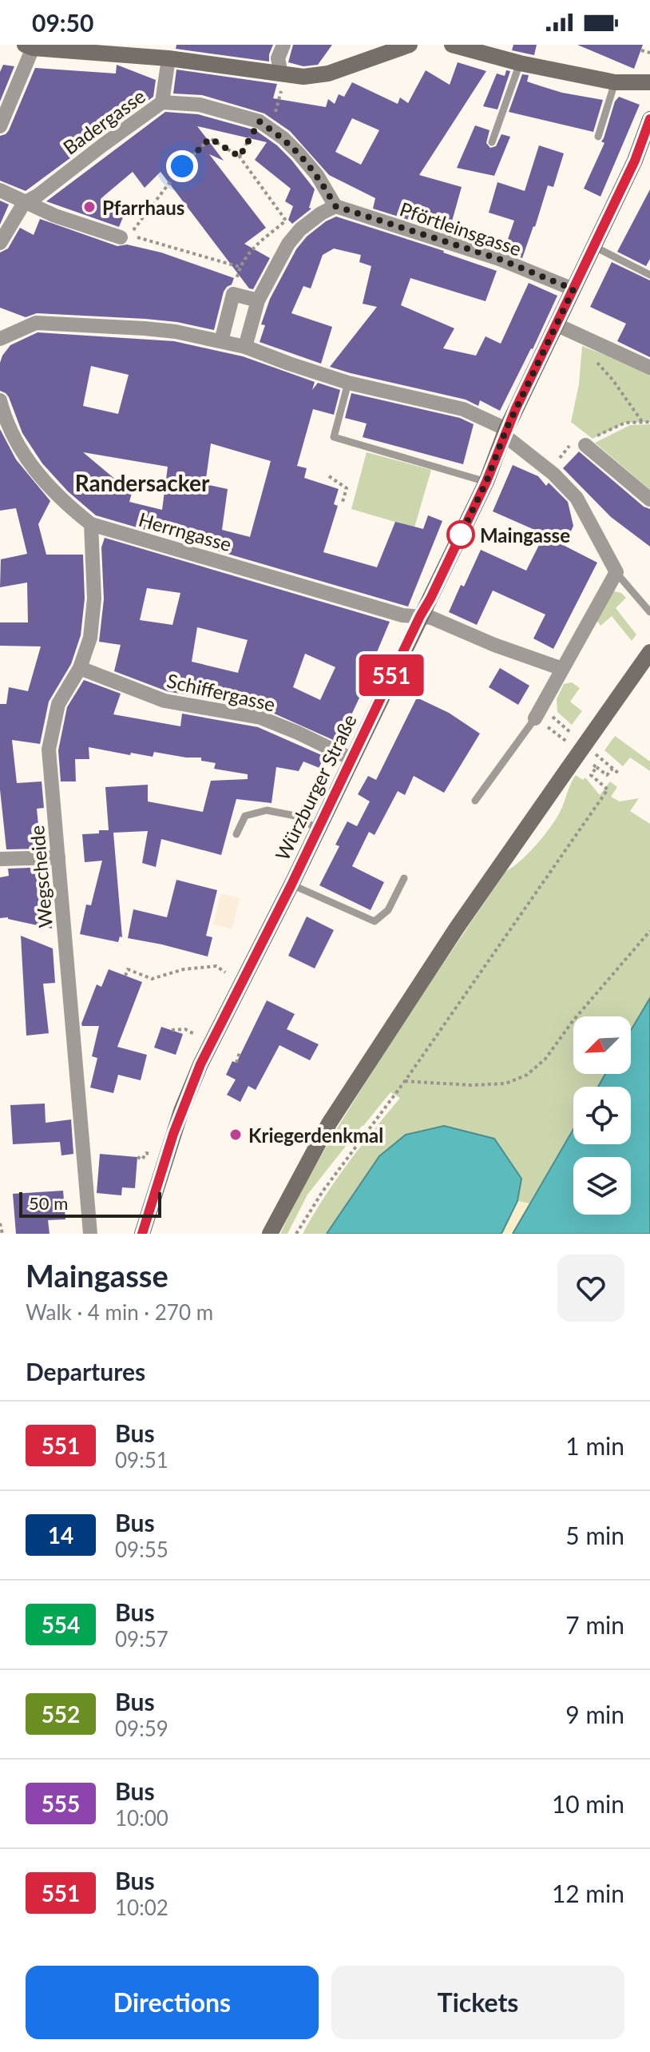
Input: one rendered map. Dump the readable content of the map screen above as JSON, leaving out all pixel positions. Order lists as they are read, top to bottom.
{
  "streets": {
    "street": [
      "Badergasse",
      "Pförtleinsgasse",
      "Herrngasse",
      "Schiffergasse",
      "Würzburger Straße",
      "Wegscheide"
    ]
  },
  "crossings": [
    ["Badergasse", "Pförtleinsgasse"],
    ["Pförtleinsgasse", "Würzburger Straße"],
    ["Herrngasse", "Würzburger Straße"],
    ["Herrngasse", "Wegscheide"],
    ["Schiffergasse", "Würzburger Straße"],
    ["Schiffergasse", "Wegscheide"]
  ],
  "districts": ["Randersacker"],
  "places": ["Pfarrhaus", "Maingasse", "Kriegerdenkmal"],
  "lines": ["bus line 551"],
  "scale_bar": "50 m",
  "north": "bottom left",
  "page": {
    "status": "09:50",
    "on_map": "551",
    "scale": "50 m",
    "heading": [
      ["Maingasse", "Walk · 4 min · 270 m"],
      "Departures"
    ],
    "list": [
      {
        "mark": "551",
        "name": "Bus",
        "note": "09:51",
        "value": "1 min"
      },
      {
        "mark": "14",
        "name": "Bus",
        "note": "09:55",
        "value": "5 min"
      },
      {
        "mark": "554",
        "name": "Bus",
        "note": "09:57",
        "value": "7 min"
      },
      {
        "mark": "552",
        "name": "Bus",
        "note": "09:59",
        "value": "9 min"
      },
      {
        "mark": "555",
        "name": "Bus",
        "note": "10:00",
        "value": "10 min"
      },
      {
        "mark": "551",
        "name": "Bus",
        "note": "10:02",
        "value": "12 min"
      }
    ],
    "buttons": ["Directions", "Tickets"]
  }
}
